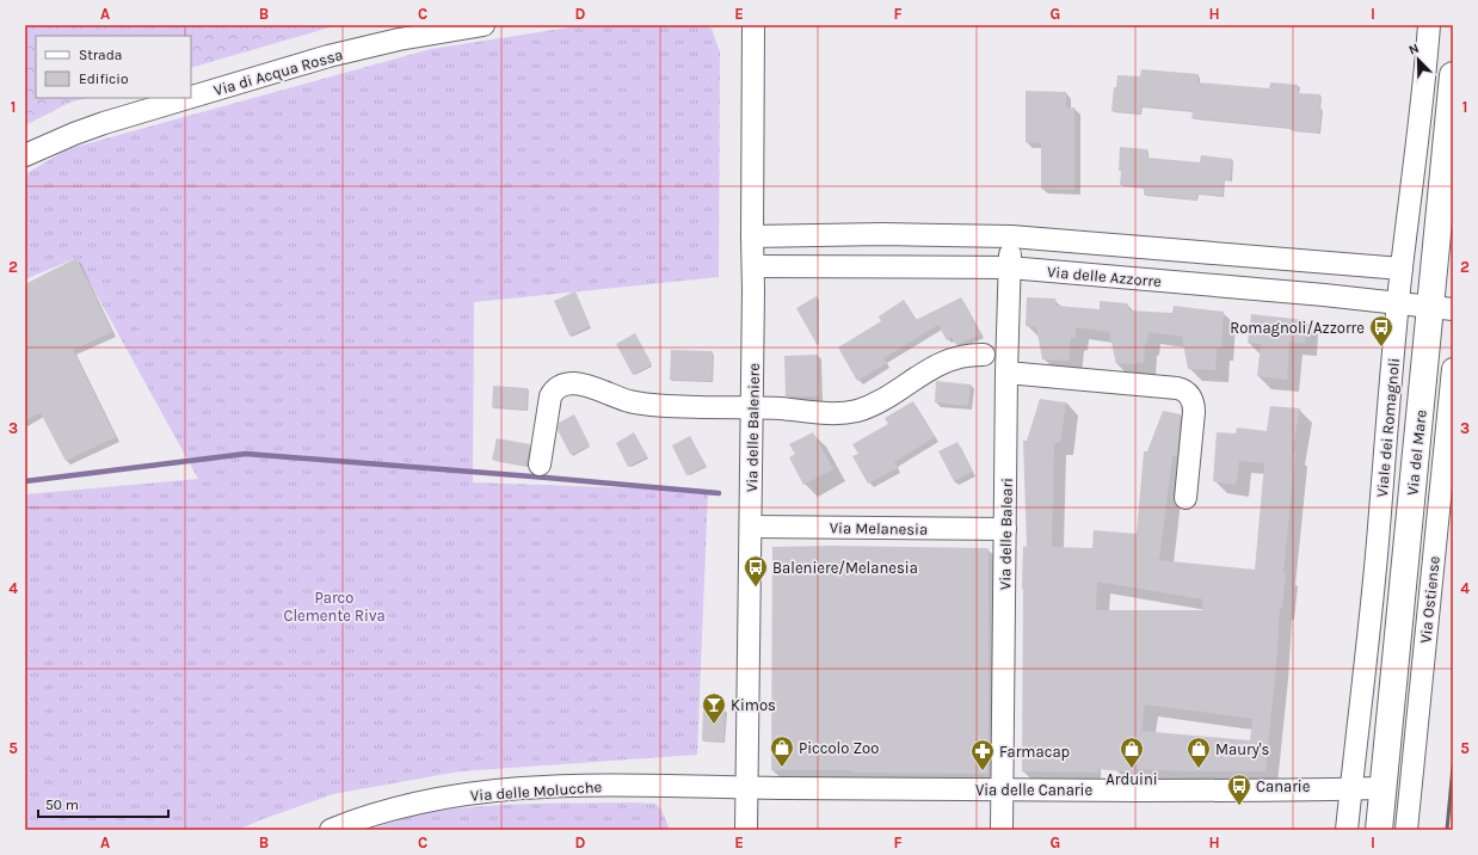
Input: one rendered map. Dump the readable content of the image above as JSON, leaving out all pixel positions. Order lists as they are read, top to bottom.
{
  "streets": {
    "main road": ["Via del Mare"],
    "street": [
      "Via di Acqua Rossa",
      "Via delle Azzorre",
      "Via delle Baleniere",
      "Viale dei Romagnoli",
      "Via Melanesia",
      "Via delle Baleari",
      "Via Ostiense",
      "Via delle Canarie",
      "Via delle Molucche"
    ]
  },
  "crossings": [
    ["Via delle Azzorre", "Via delle Baleniere"],
    ["Via delle Azzorre", "Viale dei Romagnoli"],
    ["Via delle Azzorre", "Via del Mare"],
    ["Via delle Azzorre", "Via delle Baleari"],
    ["Via delle Baleniere", "Via Melanesia"],
    ["Via delle Baleniere", "Via delle Canarie"],
    ["Via delle Baleniere", "Via delle Molucche"],
    ["Viale dei Romagnoli", "Via delle Canarie"],
    ["Via Melanesia", "Via delle Baleari"],
    ["Via delle Baleari", "Via delle Canarie"],
    ["Via delle Canarie", "Via delle Molucche"]
  ],
  "parks": ["Parco Clemente Riva"],
  "places": {
    "bus stop": ["Romagnoli/Azzorre", "Baleniere/Melanesia", "Canarie"],
    "bar": ["Kimos"],
    "shop": ["Piccolo Zoo", "Arduini", "Maury's"],
    "pharmacy": ["Farmacap"]
  },
  "legend": ["Strada", "Edificio"],
  "scale_bar": "50 m",
  "north": "top left",
  "grid": {
    "columns": [
      "A",
      "B",
      "C",
      "D",
      "E",
      "F",
      "G",
      "H",
      "I"
    ],
    "rows": [
      "1",
      "2",
      "3",
      "4",
      "5"
    ]
  }
}
